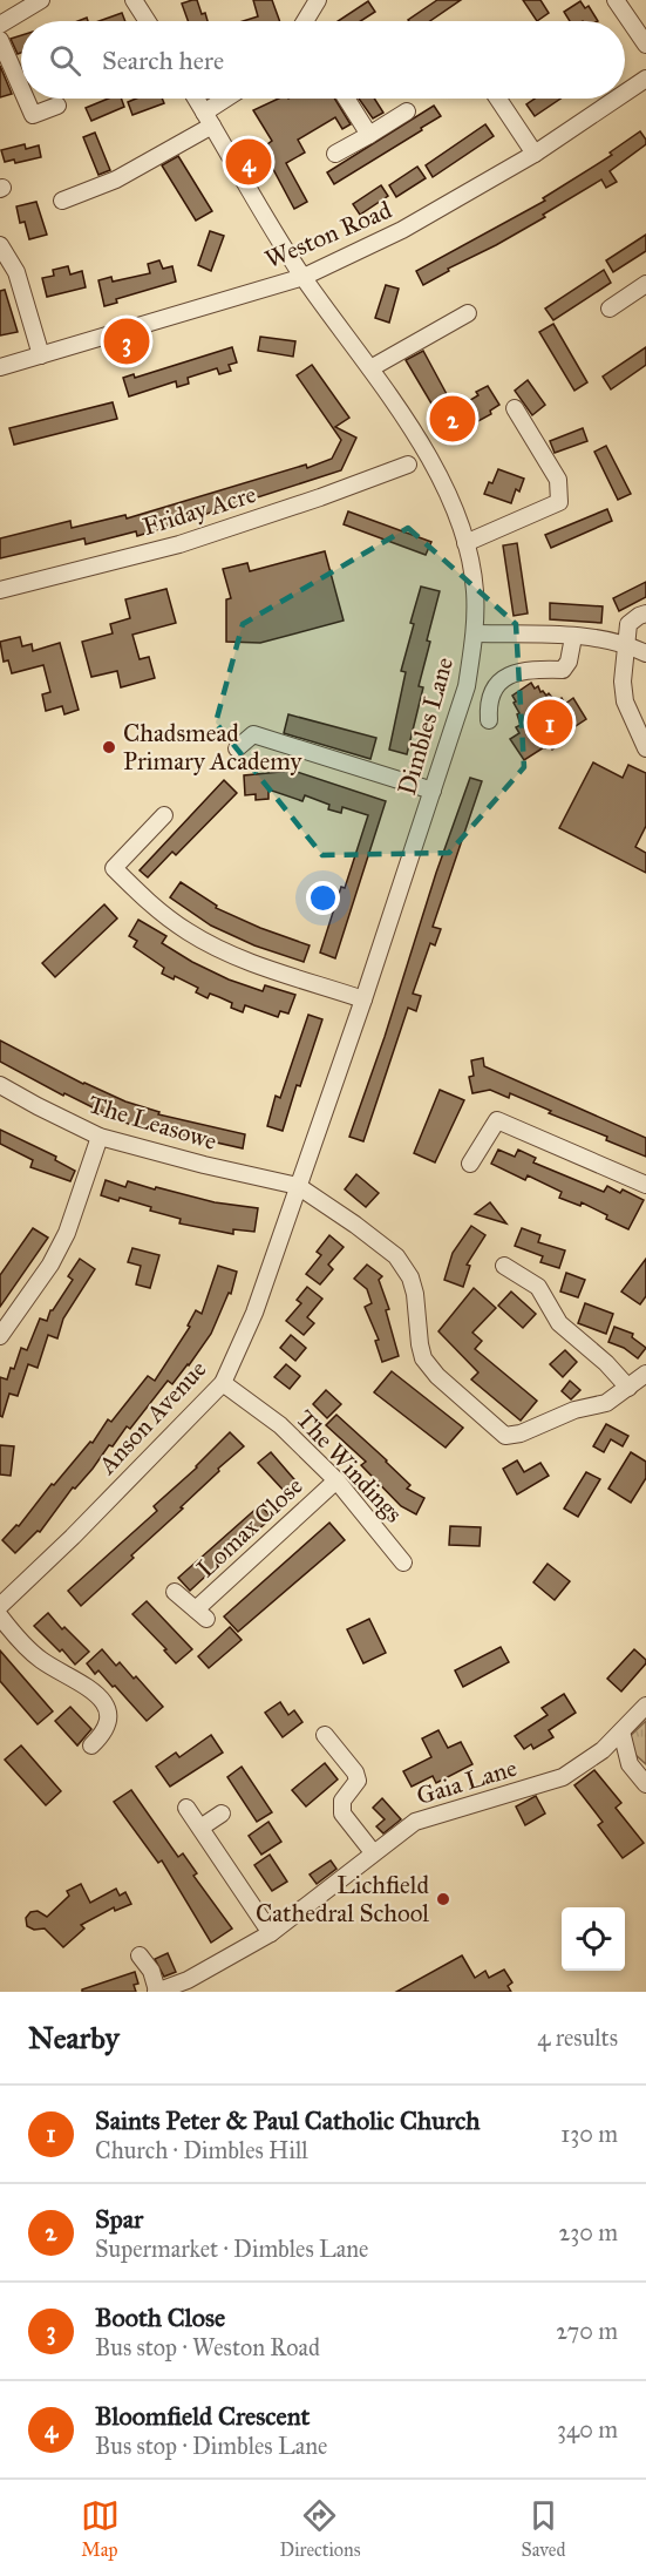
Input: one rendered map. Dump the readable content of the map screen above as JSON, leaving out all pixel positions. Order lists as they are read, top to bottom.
{
  "streets": {
    "street": [
      "Weston Road",
      "Friday Acre",
      "Dimbles Lane",
      "The Leasowe",
      "Anson Avenue",
      "The Windings",
      "Lomax Close",
      "Gaia Lane"
    ]
  },
  "crossings": [
    ["Weston Road", "Dimbles Lane"],
    ["Friday Acre", "Dimbles Lane"],
    ["Dimbles Lane", "The Leasowe"],
    ["Dimbles Lane", "Anson Avenue"],
    ["The Leasowe", "Anson Avenue"],
    ["Anson Avenue", "The Windings"],
    ["The Windings", "Lomax Close"]
  ],
  "places": ["Chadsmead Primary Academy", "Lichfield Cathedral School"],
  "page": {
    "search": "Search here",
    "pins": [
      "4",
      "3",
      "2",
      "1"
    ],
    "heading": ["Nearby", "4 results"],
    "list": [
      {
        "mark": "1",
        "name": "Saints Peter & Paul Catholic Church",
        "note": "Church · Dimbles Hill",
        "value": "130 m"
      },
      {
        "mark": "2",
        "name": "Spar",
        "note": "Supermarket · Dimbles Lane",
        "value": "230 m"
      },
      {
        "mark": "3",
        "name": "Booth Close",
        "note": "Bus stop · Weston Road",
        "value": "270 m"
      },
      {
        "mark": "4",
        "name": "Bloomfield Crescent",
        "note": "Bus stop · Dimbles Lane",
        "value": "340 m"
      }
    ],
    "nav": ["Map", "Directions", "Saved"]
  }
}
